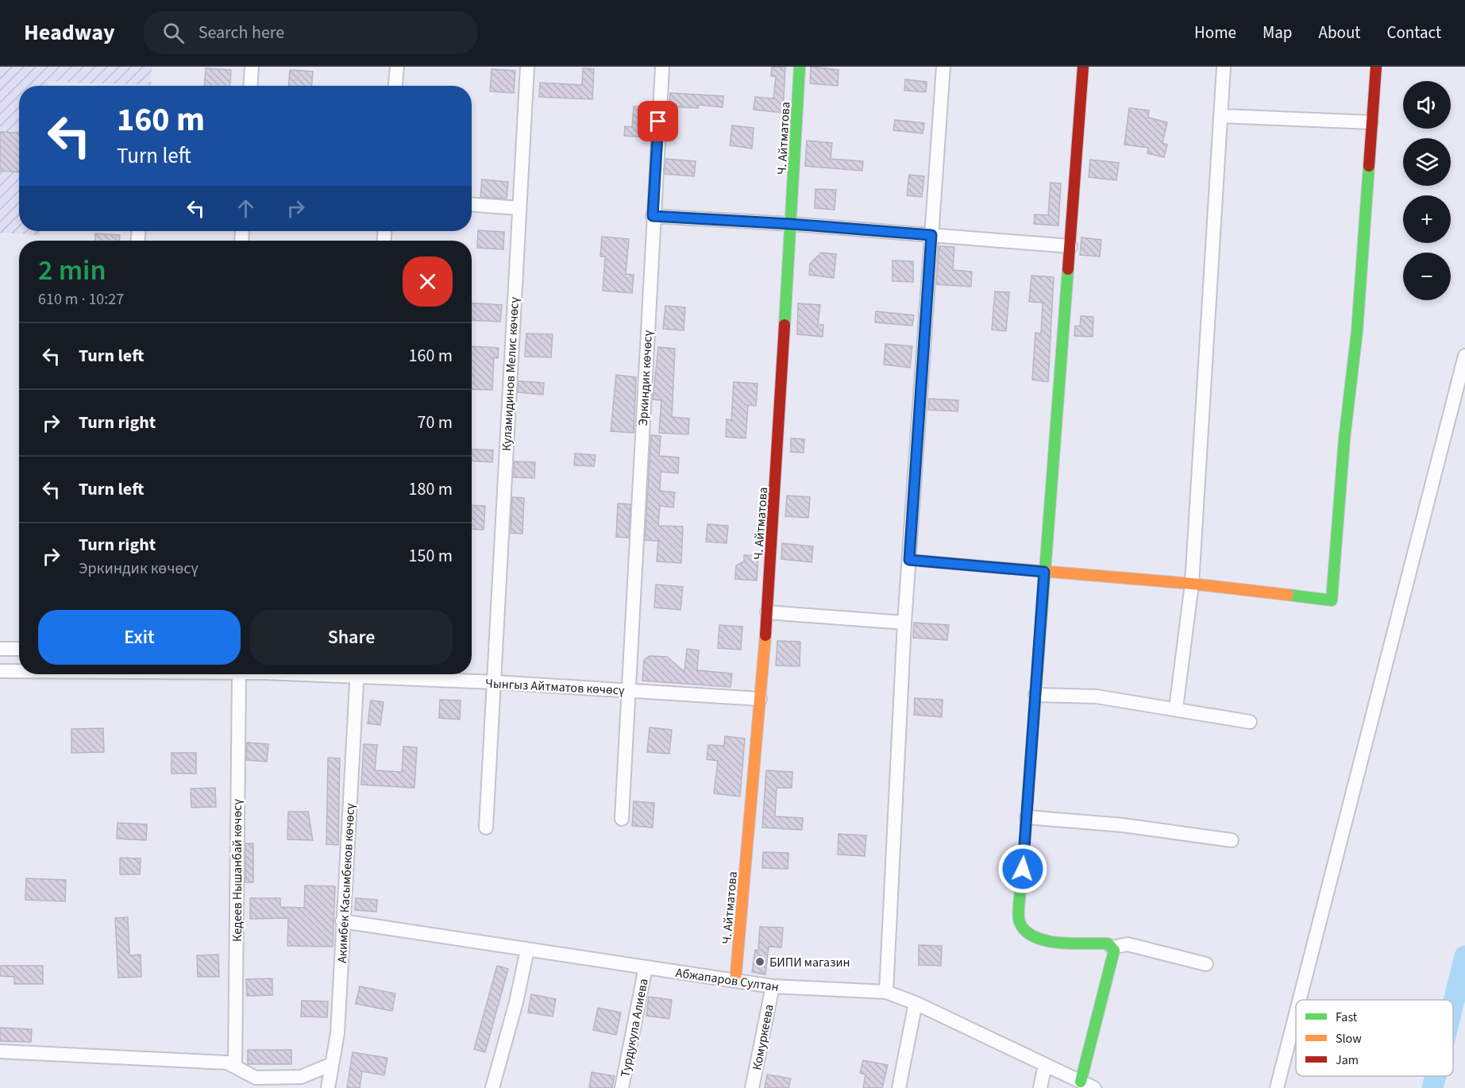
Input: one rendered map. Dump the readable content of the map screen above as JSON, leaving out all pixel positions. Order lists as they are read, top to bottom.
{
  "streets": {
    "street": [
      "Ч. Айтматова",
      "Куламидинов Мелис көчөсү",
      "Эркиндик көчөсү",
      "Чынгыз Айтматов көчөсү",
      "Кедеев Нышанбай көчөсү",
      "Акимбек Касымбеков көчөсү",
      "Абжапаров Султан",
      "Турдукула Алиева",
      "Комуркеева"
    ]
  },
  "crossings": [
    ["Ч. Айтматова", "Чынгыз Айтматов көчөсү"],
    ["Ч. Айтматова", "Абжапаров Султан"],
    ["Куламидинов Мелис көчөсү", "Чынгыз Айтматов көчөсү"],
    ["Эркиндик көчөсү", "Чынгыз Айтматов көчөсү"],
    ["Акимбек Касымбеков көчөсү", "Абжапаров Султан"],
    ["Абжапаров Султан", "Турдукула Алиева"],
    ["Абжапаров Султан", "Комуркеева"]
  ],
  "places": ["БИПИ магазин"],
  "legend": ["Fast", "Slow", "Jam"],
  "page": {
    "header": "Headway",
    "search": "Search here",
    "nav": [
      "Home",
      "Map",
      "About",
      "Contact"
    ],
    "map_buttons": ["+", "−"],
    "turn": ["160 m", "Turn left"],
    "heading": ["2 min", "610 m · 10:27"],
    "list": [
      {
        "name": "Turn left",
        "value": "160 m"
      },
      {
        "name": "Turn right",
        "value": "70 m"
      },
      {
        "name": "Turn left",
        "value": "180 m"
      },
      {
        "name": "Turn right",
        "note": "Эркиндик көчөсү",
        "value": "150 m"
      }
    ],
    "buttons": ["Exit", "Share"]
  }
}
